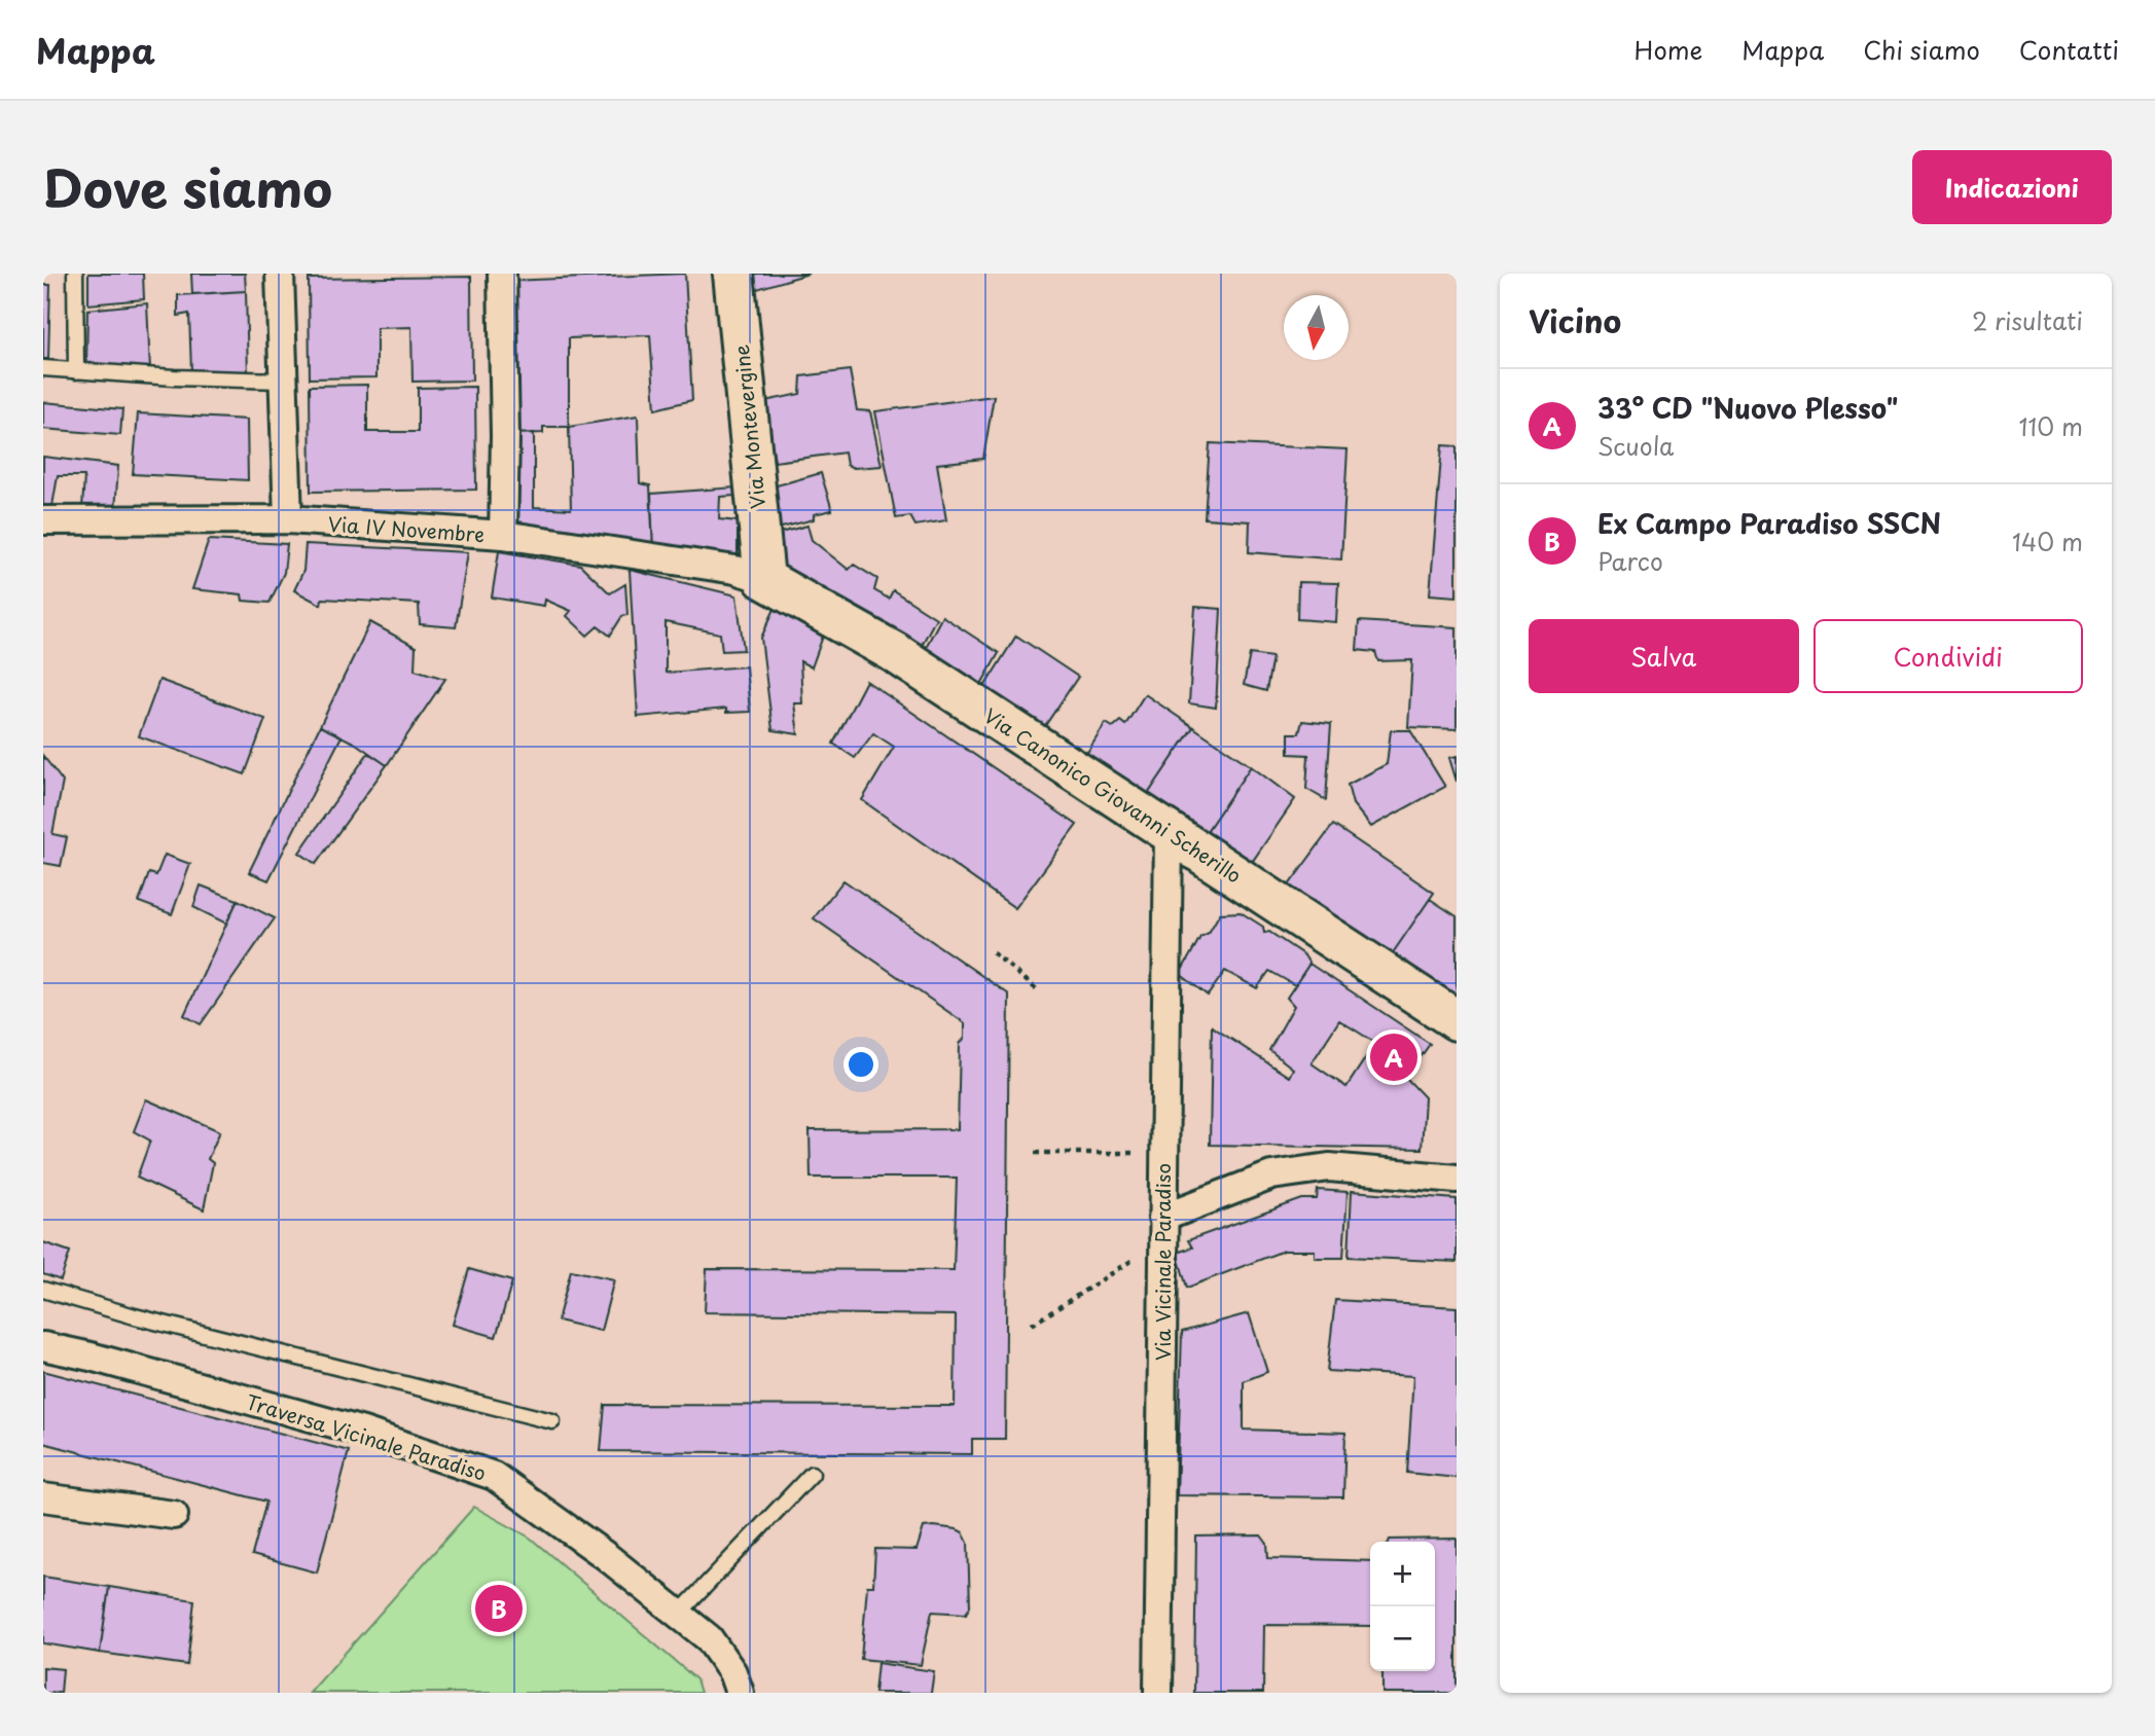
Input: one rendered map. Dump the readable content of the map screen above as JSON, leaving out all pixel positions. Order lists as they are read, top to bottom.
{
  "streets": {
    "street": [
      "Via Montevergine",
      "Via IV Novembre",
      "Via Canonico Giovanni Scherillo",
      "Via Vicinale Paradiso",
      "Traversa Vicinale Paradiso"
    ]
  },
  "crossings": [
    ["Via Montevergine", "Via IV Novembre"],
    ["Via Montevergine", "Via Canonico Giovanni Scherillo"],
    ["Via IV Novembre", "Via Canonico Giovanni Scherillo"],
    ["Via Canonico Giovanni Scherillo", "Via Vicinale Paradiso"]
  ],
  "north": "bottom",
  "page": {
    "header": "Mappa",
    "nav": [
      "Home",
      "Mappa",
      "Chi siamo",
      "Contatti"
    ],
    "title": "Dove siamo",
    "buttons": [
      "Indicazioni",
      ["Salva", "Condividi"]
    ],
    "heading": ["Vicino", "2 risultati"],
    "list": [
      {
        "mark": "A",
        "name": "33° CD \"Nuovo Plesso\"",
        "note": "Scuola",
        "value": "110 m"
      },
      {
        "mark": "B",
        "name": "Ex Campo Paradiso SSCN",
        "note": "Parco",
        "value": "140 m"
      }
    ],
    "pins": ["A", "B"],
    "map_buttons": ["+", "−"]
  }
}
